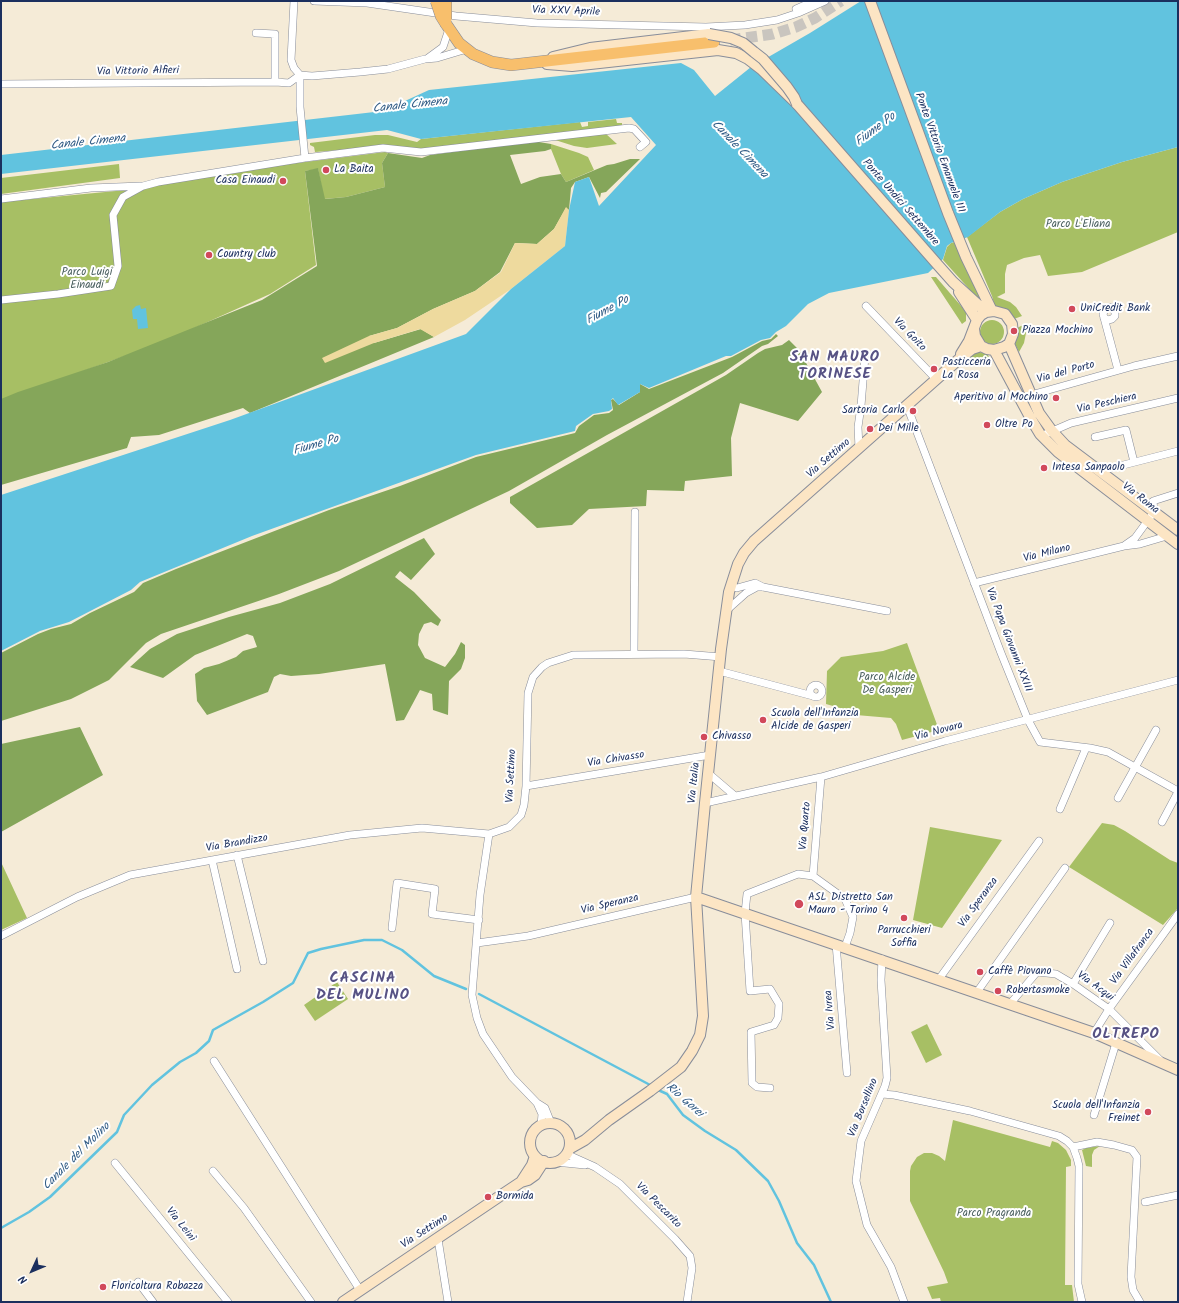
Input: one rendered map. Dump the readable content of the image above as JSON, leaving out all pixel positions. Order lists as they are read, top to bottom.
{
  "streets": {
    "street": [
      "Via XXV Aprile",
      "Via Vittorio Alfieri",
      "Ponte Vittorio Emanuele III",
      "Ponte Undici Settembre",
      "Via Goito",
      "Via del Porto",
      "Via Peschiera",
      "Via Settimo",
      "Via Roma",
      "Via Milano",
      "Via Papa Giovanni XXIII",
      "Via Novara",
      "Via Chivasso",
      "Via Italia",
      "Via Quarto",
      "Via Brandizzo",
      "Via Speranza",
      "Via Villafranca",
      "Via Acqui",
      "Via Ivrea",
      "Via Borsellino",
      "Via Pescarito",
      "Via Leinì"
    ]
  },
  "crossings": [
    ["Ponte Vittorio Emanuele III", "Ponte Undici Settembre"],
    ["Via Goito", "Via Settimo"],
    ["Via del Porto", "Via Roma"],
    ["Via Peschiera", "Via Roma"],
    ["Via Settimo", "Via Papa Giovanni XXIII"],
    ["Via Settimo", "Via Chivasso"],
    ["Via Settimo", "Via Italia"],
    ["Via Settimo", "Via Brandizzo"],
    ["Via Settimo", "Via Pescarito"],
    ["Via Roma", "Via Milano"],
    ["Via Milano", "Via Papa Giovanni XXIII"],
    ["Via Papa Giovanni XXIII", "Via Novara"],
    ["Via Novara", "Via Italia"],
    ["Via Novara", "Via Quarto"],
    ["Via Chivasso", "Via Italia"],
    ["Via Italia", "Via Speranza"],
    ["Via Italia", "Via Pescarito"],
    ["Via Villafranca", "Via Acqui"]
  ],
  "districts": ["SAN MAURO TORINESE", "CASCINA DEL MULINO", "OLTREPO"],
  "water": [
    "Canale Cimena",
    "Fiume Po",
    "Rio Gorei",
    "Canale del Molino"
  ],
  "parks": [
    "Parco L'Eliana",
    "Parco Luigi Einaudi",
    "Parco Alcide De Gasperi",
    "Parco Pragranda"
  ],
  "places": [
    "La Baita",
    "Casa Einaudi",
    "Country club",
    "UniCredit Bank",
    "Piazza Mochino",
    "Pasticceria La Rosa",
    "Aperitivo al Mochino",
    "Sartoria Carla",
    "Oltre Po",
    "Dei Mille",
    "Intesa Sanpaolo",
    "Scuola dell'Infanzia Alcide de Gasperi",
    "Chivasso",
    "ASL Distretto San Mauro - Torino 4",
    "Parrucchieri Soffia",
    "Caffè Piovano",
    "Robertasmoke",
    "Scuola dell'Infanzia Freinet",
    "Bormida",
    "Floricoltura Robazza"
  ],
  "north": "bottom left"
}
